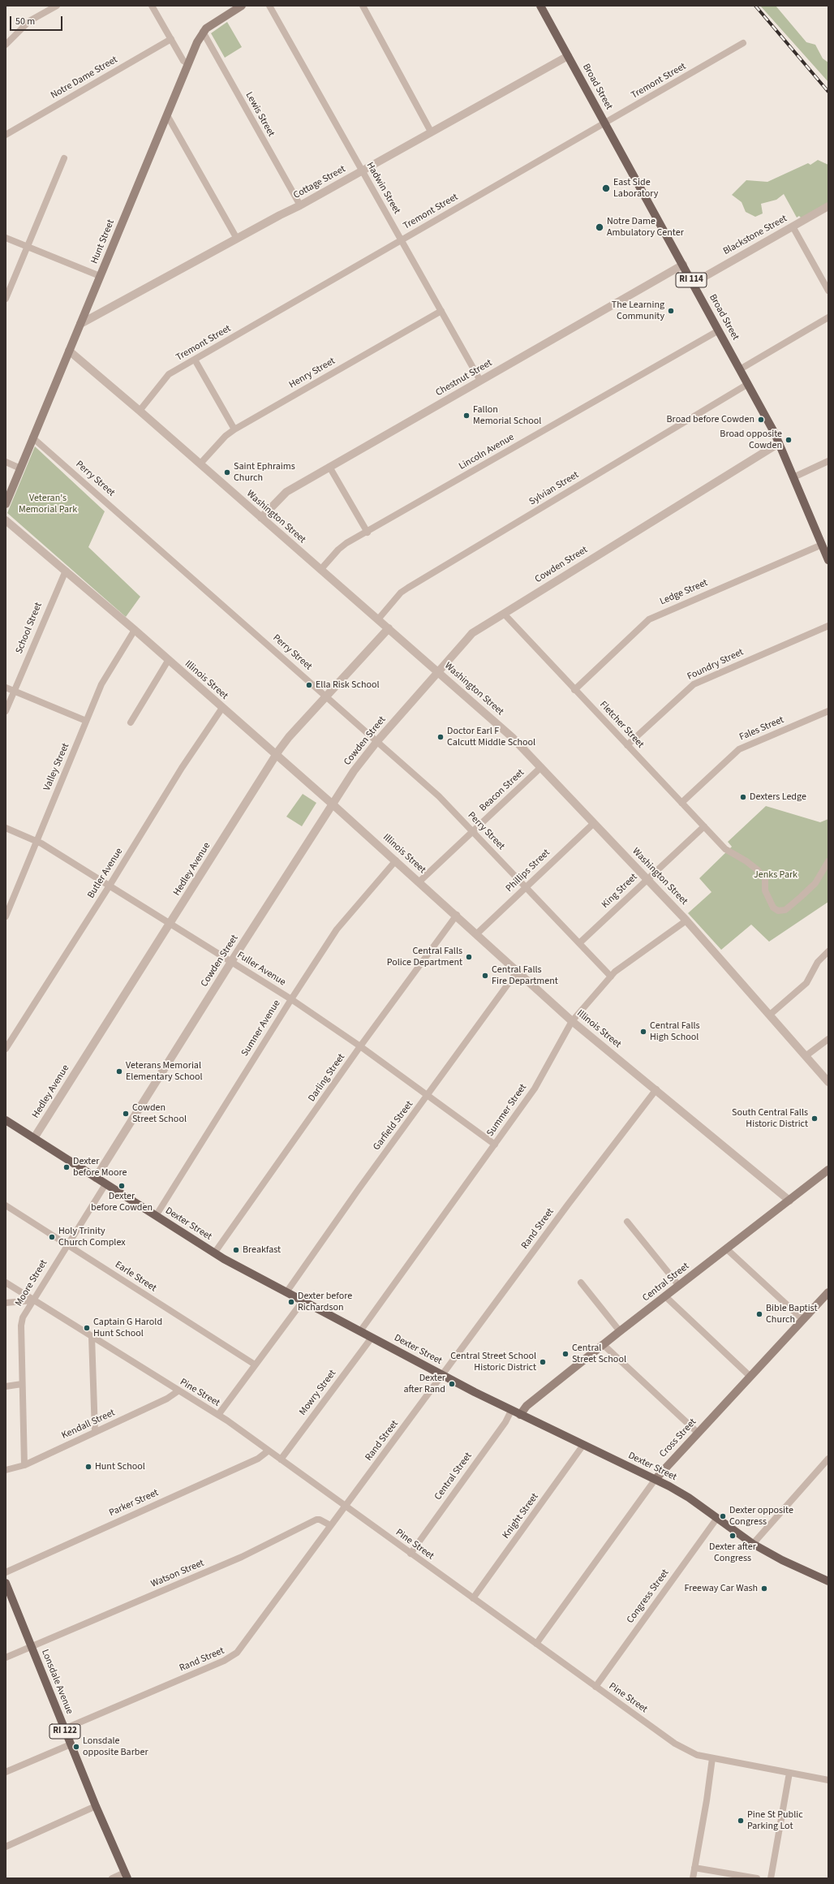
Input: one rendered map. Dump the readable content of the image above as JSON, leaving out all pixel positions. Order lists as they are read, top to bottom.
{
  "streets": {
    "main road": [
      "Broad Street",
      "Hunt Street",
      "RI 114",
      "Dexter Street",
      "Central Street",
      "Cross Street",
      "Lonsdale Avenue",
      "RI 122"
    ],
    "street": [
      "Notre Dame Street",
      "Tremont Street",
      "Lewis Street",
      "Cottage Street",
      "Hadwin Street",
      "Blackstone Street",
      "Henry Street",
      "Chestnut Street",
      "Lincoln Avenue",
      "Perry Street",
      "Sylvian Street",
      "Washington Street",
      "Cowden Street",
      "Ledge Street",
      "School Street",
      "Foundry Street",
      "Illinois Street",
      "Fletcher Street",
      "Fales Street",
      "Valley Street",
      "Beacon Street",
      "Hedley Avenue",
      "Phillips Street",
      "Butler Avenue",
      "King Street",
      "Fuller Avenue",
      "Sumner Avenue",
      "Darling Street",
      "Summer Street",
      "Garfield Street",
      "Rand Street",
      "Earle Street",
      "Moore Street",
      "Pine Street",
      "Mowry Street",
      "Kendall Street",
      "Parker Street",
      "Knight Street",
      "Watson Street",
      "Congress Street"
    ]
  },
  "crossings": [
    ["Tremont Street", "Broad Street"],
    ["Tremont Street", "Hadwin Street"],
    ["Tremont Street", "Washington Street"],
    ["Broad Street", "Cottage Street"],
    ["Broad Street", "Blackstone Street"],
    ["Broad Street", "Chestnut Street"],
    ["Broad Street", "Lincoln Avenue"],
    ["Broad Street", "Sylvian Street"],
    ["Broad Street", "Cowden Street"],
    ["Broad Street", "Ledge Street"],
    ["Lewis Street", "Cottage Street"],
    ["Lewis Street", "Hunt Street"],
    ["Cottage Street", "Hadwin Street"],
    ["Cottage Street", "Hunt Street"],
    ["Hadwin Street", "Henry Street"],
    ["Hadwin Street", "Chestnut Street"],
    ["Hunt Street", "Perry Street"],
    ["Hunt Street", "Washington Street"],
    ["Henry Street", "Washington Street"],
    ["Chestnut Street", "Washington Street"],
    ["Lincoln Avenue", "Washington Street"],
    ["Perry Street", "Cowden Street"],
    ["Perry Street", "Beacon Street"],
    ["Perry Street", "Hedley Avenue"],
    ["Perry Street", "Phillips Street"],
    ["Perry Street", "King Street"],
    ["Perry Street", "Summer Street"],
    ["Sylvian Street", "Washington Street"],
    ["Washington Street", "Cowden Street"],
    ["Washington Street", "Beacon Street"],
    ["Washington Street", "Hedley Avenue"],
    ["Washington Street", "Phillips Street"],
    ["Washington Street", "King Street"],
    ["Washington Street", "Summer Street"],
    ["Cowden Street", "Illinois Street"],
    ["Cowden Street", "Fletcher Street"],
    ["Cowden Street", "Fuller Avenue"],
    ["Cowden Street", "Dexter Street"],
    ["Ledge Street", "Fletcher Street"],
    ["School Street", "Illinois Street"],
    ["Foundry Street", "Fletcher Street"],
    ["Illinois Street", "Valley Street"],
    ["Illinois Street", "Beacon Street"],
    ["Illinois Street", "Hedley Avenue"],
    ["Illinois Street", "Phillips Street"],
    ["Illinois Street", "Butler Avenue"],
    ["Illinois Street", "Sumner Avenue"],
    ["Illinois Street", "Darling Street"],
    ["Illinois Street", "Summer Street"],
    ["Illinois Street", "Garfield Street"],
    ["Illinois Street", "Rand Street"],
    ["Illinois Street", "Central Street"],
    ["Fletcher Street", "Fales Street"],
    ["Fletcher Street", "King Street"],
    ["Valley Street", "Fuller Avenue"],
    ["Hedley Avenue", "Fuller Avenue"],
    ["Hedley Avenue", "Dexter Street"],
    ["Butler Avenue", "Fuller Avenue"],
    ["Fuller Avenue", "Sumner Avenue"],
    ["Fuller Avenue", "Darling Street"],
    ["Fuller Avenue", "Summer Street"],
    ["Fuller Avenue", "Garfield Street"],
    ["Sumner Avenue", "Dexter Street"],
    ["Darling Street", "Dexter Street"],
    ["Summer Street", "Dexter Street"],
    ["Garfield Street", "Dexter Street"],
    ["Dexter Street", "Rand Street"],
    ["Dexter Street", "Central Street"],
    ["Dexter Street", "Moore Street"],
    ["Dexter Street", "Mowry Street"],
    ["Dexter Street", "Cross Street"],
    ["Dexter Street", "Knight Street"],
    ["Dexter Street", "Congress Street"],
    ["Rand Street", "Pine Street"],
    ["Rand Street", "Watson Street"],
    ["Rand Street", "Lonsdale Avenue"],
    ["Earle Street", "Moore Street"],
    ["Central Street", "Pine Street"],
    ["Moore Street", "Pine Street"],
    ["Moore Street", "Kendall Street"],
    ["Pine Street", "Mowry Street"],
    ["Pine Street", "Kendall Street"],
    ["Pine Street", "Cross Street"],
    ["Pine Street", "Parker Street"],
    ["Pine Street", "Knight Street"],
    ["Pine Street", "Congress Street"],
    ["Watson Street", "Lonsdale Avenue"]
  ],
  "parks": ["Veteran's Memorial Park", "Jenks Park"],
  "places": [
    "East Side Laboratory",
    "Notre Dame Ambulatory Center",
    "The Learning Community",
    "Fallon Memorial School",
    "Broad before Cowden",
    "Broad opposite Cowden",
    "Saint Ephraims Church",
    "Ella Risk School",
    "Doctor Earl F Calcutt Middle School",
    "Dexters Ledge",
    "Central Falls Police Department",
    "Central Falls Fire Department",
    "Central Falls High School",
    "Veterans Memorial Elementary School",
    "Cowden Street School",
    "South Central Falls Historic District",
    "Dexter before Moore",
    "Dexter before Cowden",
    "Holy Trinity Church Complex",
    "Breakfast",
    "Dexter before Richardson",
    "Bible Baptist Church",
    "Captain G Harold Hunt School",
    "Central Street School",
    "Central Street School Historic District",
    "Dexter after Rand",
    "Hunt School",
    "Dexter opposite Congress",
    "Dexter after Congress",
    "Freeway Car Wash",
    "Lonsdale opposite Barber",
    "Pine St Public Parking Lot"
  ],
  "scale_bar": "50 m"
}
